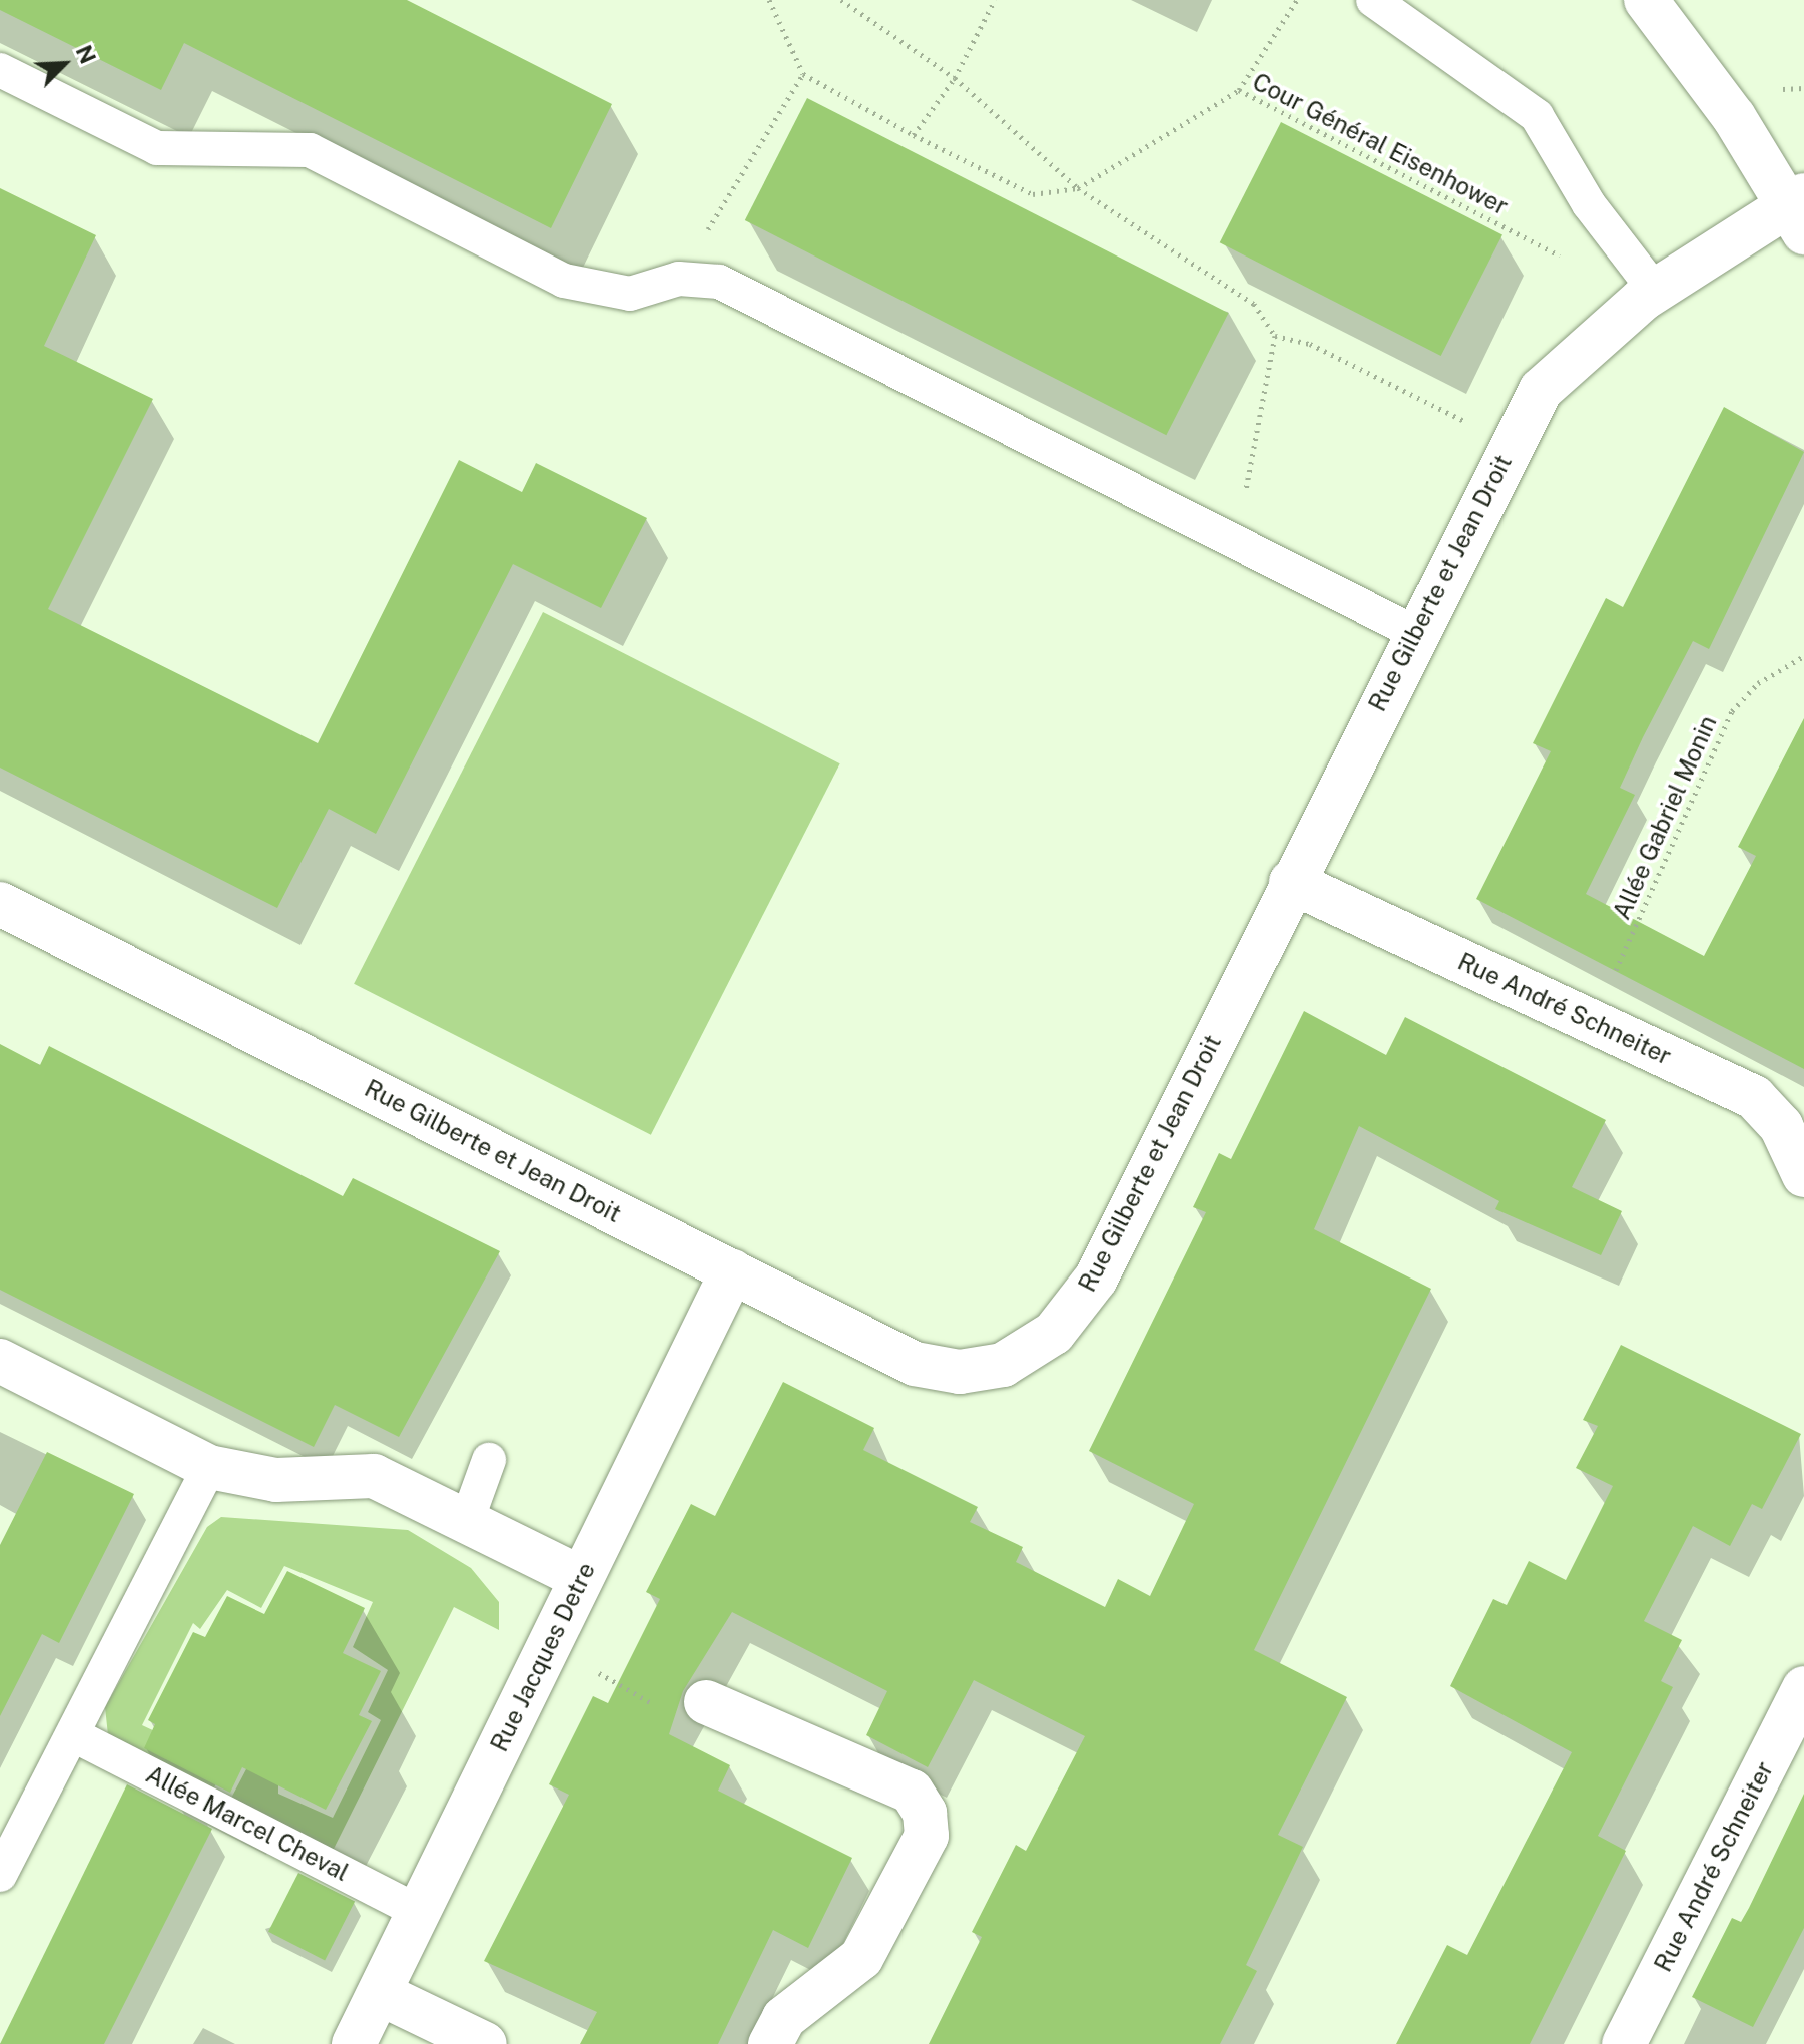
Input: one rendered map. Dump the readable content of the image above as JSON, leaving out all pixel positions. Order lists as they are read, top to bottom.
{
  "streets": {
    "street": ["Rue Gilberte et Jean Droit", "Rue André Schneiter", "Rue Jacques Detre"],
    "lane": ["Allée Marcel Cheval"],
    "path": ["Cour Général Eisenhower", "Allée Gabriel Monin"]
  },
  "crossings": [
    ["Cour Général Eisenhower", "Rue Gilberte et Jean Droit"],
    ["Rue Gilberte et Jean Droit", "Rue André Schneiter"],
    ["Rue Gilberte et Jean Droit", "Rue Jacques Detre"],
    ["Allée Gabriel Monin", "Rue André Schneiter"],
    ["Rue Jacques Detre", "Allée Marcel Cheval"]
  ],
  "north": "top right"
}
